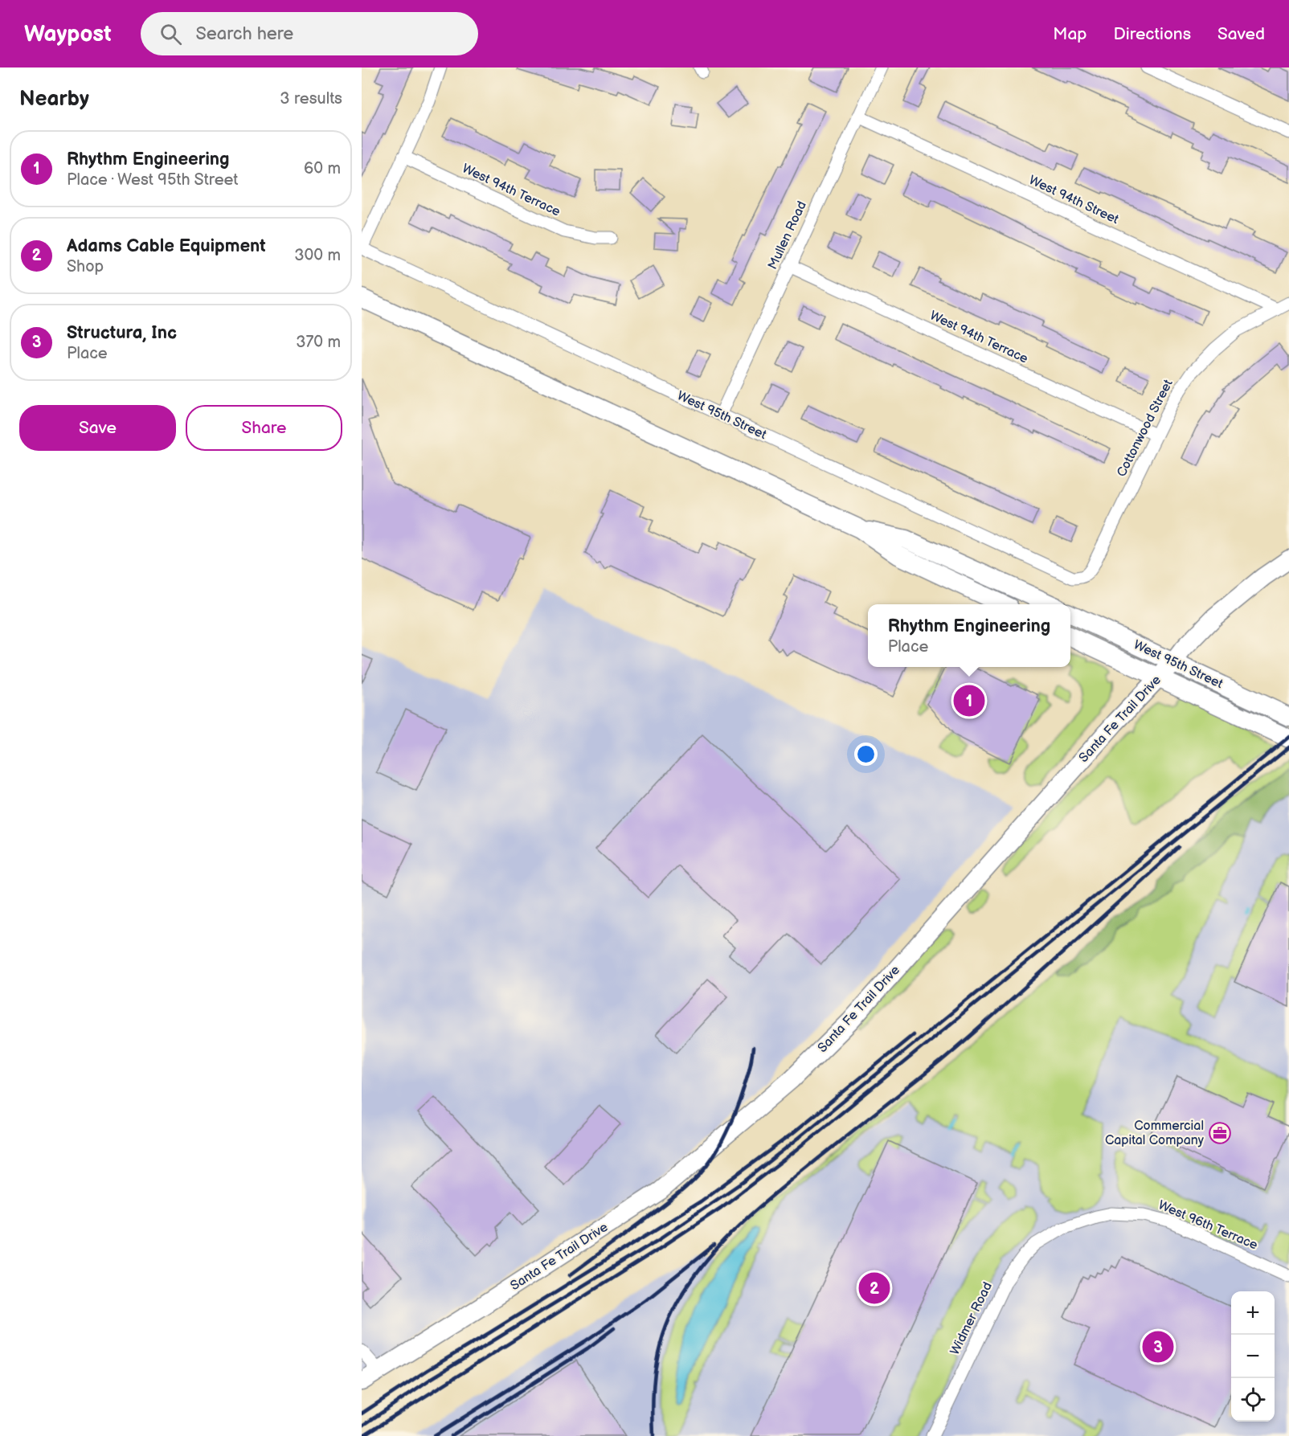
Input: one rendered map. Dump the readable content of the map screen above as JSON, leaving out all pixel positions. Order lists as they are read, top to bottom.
{
  "streets": {
    "main road": ["West 95th Street", "Santa Fe Trail Drive"],
    "street": [
      "West 94th Terrace",
      "West 94th Street",
      "Mullen Road",
      "Cottonwood Street",
      "West 96th Terrace",
      "Widmer Road"
    ]
  },
  "crossings": [
    ["West 94th Terrace", "Mullen Road"],
    ["West 94th Terrace", "Cottonwood Street"],
    ["West 94th Street", "Mullen Road"],
    ["West 94th Street", "Cottonwood Street"],
    ["Mullen Road", "West 95th Street"],
    ["West 95th Street", "Cottonwood Street"],
    ["West 95th Street", "Santa Fe Trail Drive"],
    ["West 96th Terrace", "Widmer Road"]
  ],
  "places": {
    "office": ["Commercial Capital Company"]
  },
  "page": {
    "header": "Waypost",
    "search": "Search here",
    "nav": ["Map", "Directions", "Saved"],
    "heading": ["Nearby", "3 results"],
    "list": [
      {
        "mark": "1",
        "name": "Rhythm Engineering",
        "note": "Place · West 95th Street",
        "value": "60 m"
      },
      {
        "mark": "2",
        "name": "Adams Cable Equipment",
        "note": "Shop",
        "value": "300 m"
      },
      {
        "mark": "3",
        "name": "Structura, Inc",
        "note": "Place",
        "value": "370 m"
      }
    ],
    "buttons": ["Save", "Share"],
    "popup": ["Rhythm Engineering", "Place"],
    "pins": ["1", "2", "3"],
    "map_buttons": ["+", "−"]
  }
}
